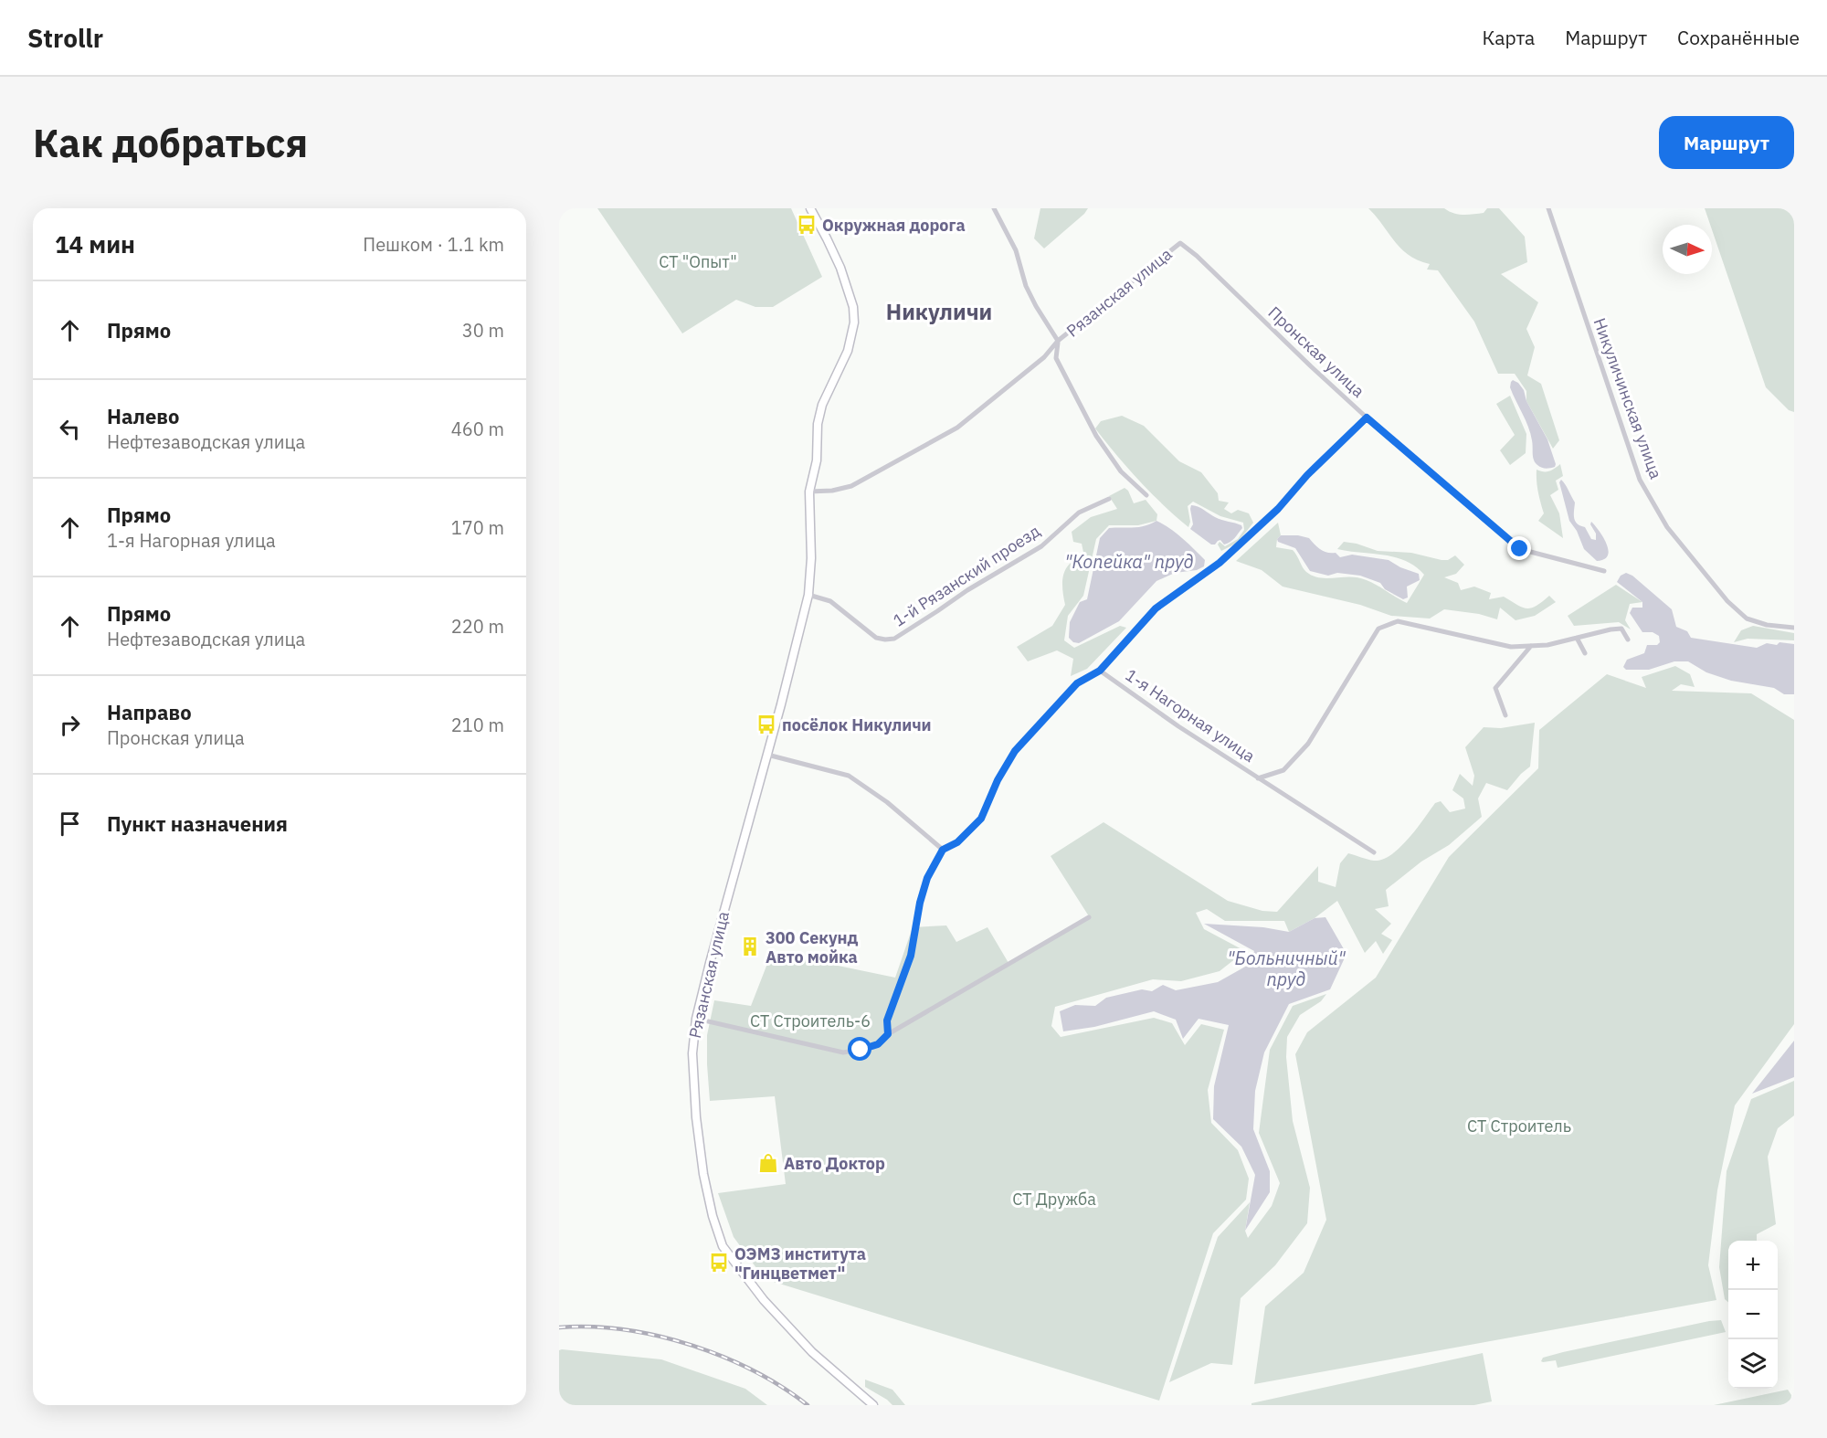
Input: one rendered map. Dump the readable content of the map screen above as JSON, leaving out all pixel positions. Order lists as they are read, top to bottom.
{
  "streets": {
    "street": [
      "Рязанская улица",
      "Пронская улица",
      "Никуличинская улица",
      "1-й Рязанский проезд",
      "1-я Нагорная улица"
    ]
  },
  "crossings": [
    ["Рязанская улица", "Пронская улица"],
    ["Рязанская улица", "1-й Рязанский проезд"],
    ["Пронская улица", "1-я Нагорная улица"]
  ],
  "districts": ["Никуличи"],
  "water": ["\"Копейка\" пруд", "\"Больничный\" пруд"],
  "parks": [
    "СТ \"Опыт\"",
    "СТ Строитель-6",
    "СТ Строитель",
    "СТ Дружба"
  ],
  "places": {
    "bus stop": ["Окружная дорога", "посёлок Никуличи", "ОЭМЗ института \"Гинцветмет\""],
    "building": ["300 Секунд Авто мойка"],
    "shop": ["Авто Доктор"]
  },
  "north": "right",
  "page": {
    "header": "Strollr",
    "nav": ["Карта", "Маршрут", "Сохранённые"],
    "buttons": "Маршрут",
    "title": "Как добраться",
    "heading": ["14 мин", "Пешком · 1.1 km"],
    "list": [
      ["Прямо", "30 m"],
      ["Налево", "Нефтезаводская улица", "460 m"],
      ["Прямо", "1-я Нагорная улица", "170 m"],
      ["Прямо", "Нефтезаводская улица", "220 m"],
      ["Направо", "Пронская улица", "210 m"],
      "Пункт назначения"
    ],
    "map_buttons": ["+", "−"]
  }
}
